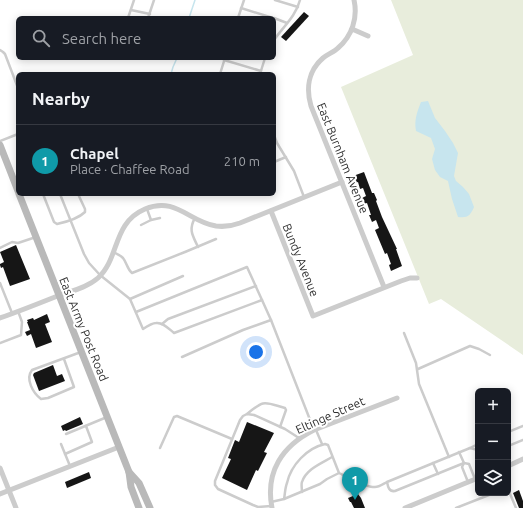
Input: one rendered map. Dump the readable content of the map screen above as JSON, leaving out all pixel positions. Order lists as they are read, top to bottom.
{
  "streets": {
    "main road": ["East Army Post Road"],
    "street": ["East Burnham Avenue", "Bundy Avenue", "Eltinge Street"]
  },
  "crossings": [
    ["East Burnham Avenue", "Bundy Avenue"]
  ],
  "page": {
    "search": "Search here",
    "heading": "Nearby",
    "list": [
      {
        "mark": "1",
        "name": "Chapel",
        "note": "Place · Chaffee Road",
        "value": "210 m"
      }
    ],
    "map_buttons": ["+", "−"],
    "pins": "1"
  }
}
